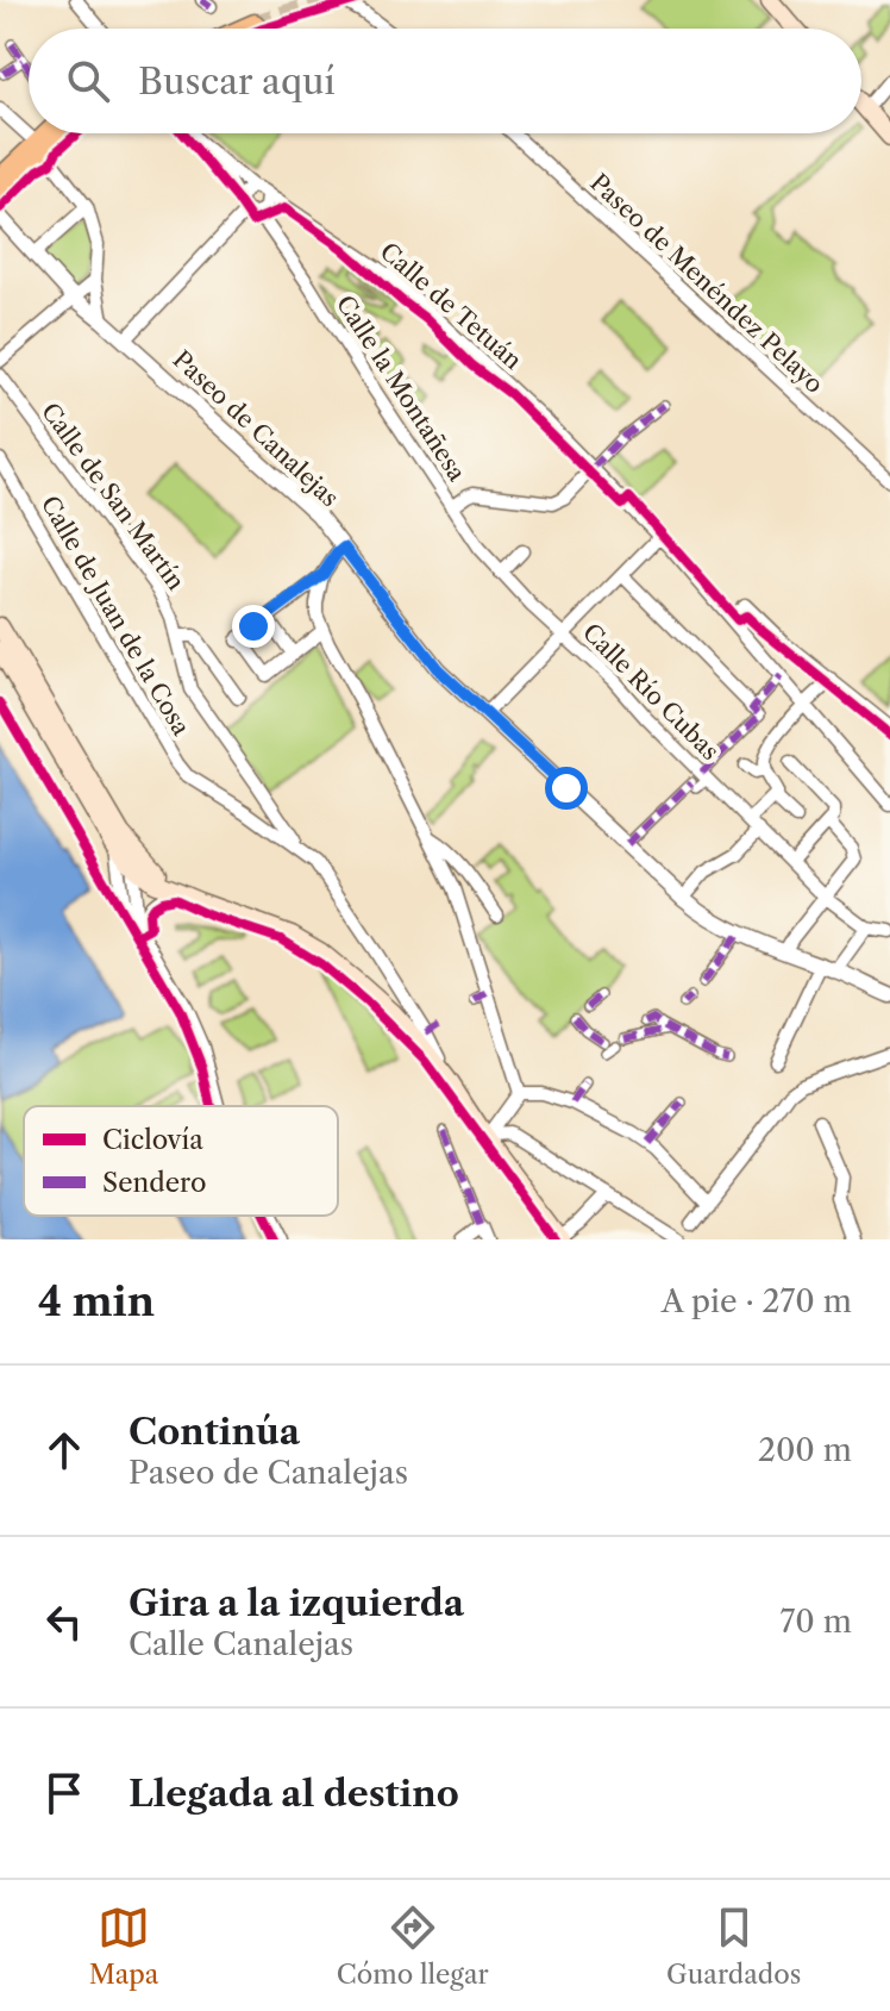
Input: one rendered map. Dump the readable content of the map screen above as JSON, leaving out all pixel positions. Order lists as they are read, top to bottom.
{
  "streets": {
    "street": [
      "Paseo de Menéndez Pelayo",
      "Calle de Tetuán",
      "Calle la Montañesa",
      "Paseo de Canalejas",
      "Calle de San Martín",
      "Calle de Juan de la Cosa",
      "Calle Río Cubas"
    ]
  },
  "crossings": [
    ["Calle de Tetuán", "Calle la Montañesa"],
    ["Calle la Montañesa", "Calle Río Cubas"],
    ["Paseo de Canalejas", "Calle Río Cubas"],
    ["Calle de San Martín", "Calle de Juan de la Cosa"]
  ],
  "legend": ["Ciclovía", "Sendero"],
  "page": {
    "search": "Buscar aquí",
    "heading": ["4 min", "A pie · 270 m"],
    "list": [
      ["Continúa", "Paseo de Canalejas", "200 m"],
      ["Gira a la izquierda", "Calle Canalejas", "70 m"],
      "Llegada al destino"
    ],
    "nav": ["Mapa", "Cómo llegar", "Guardados"]
  }
}
